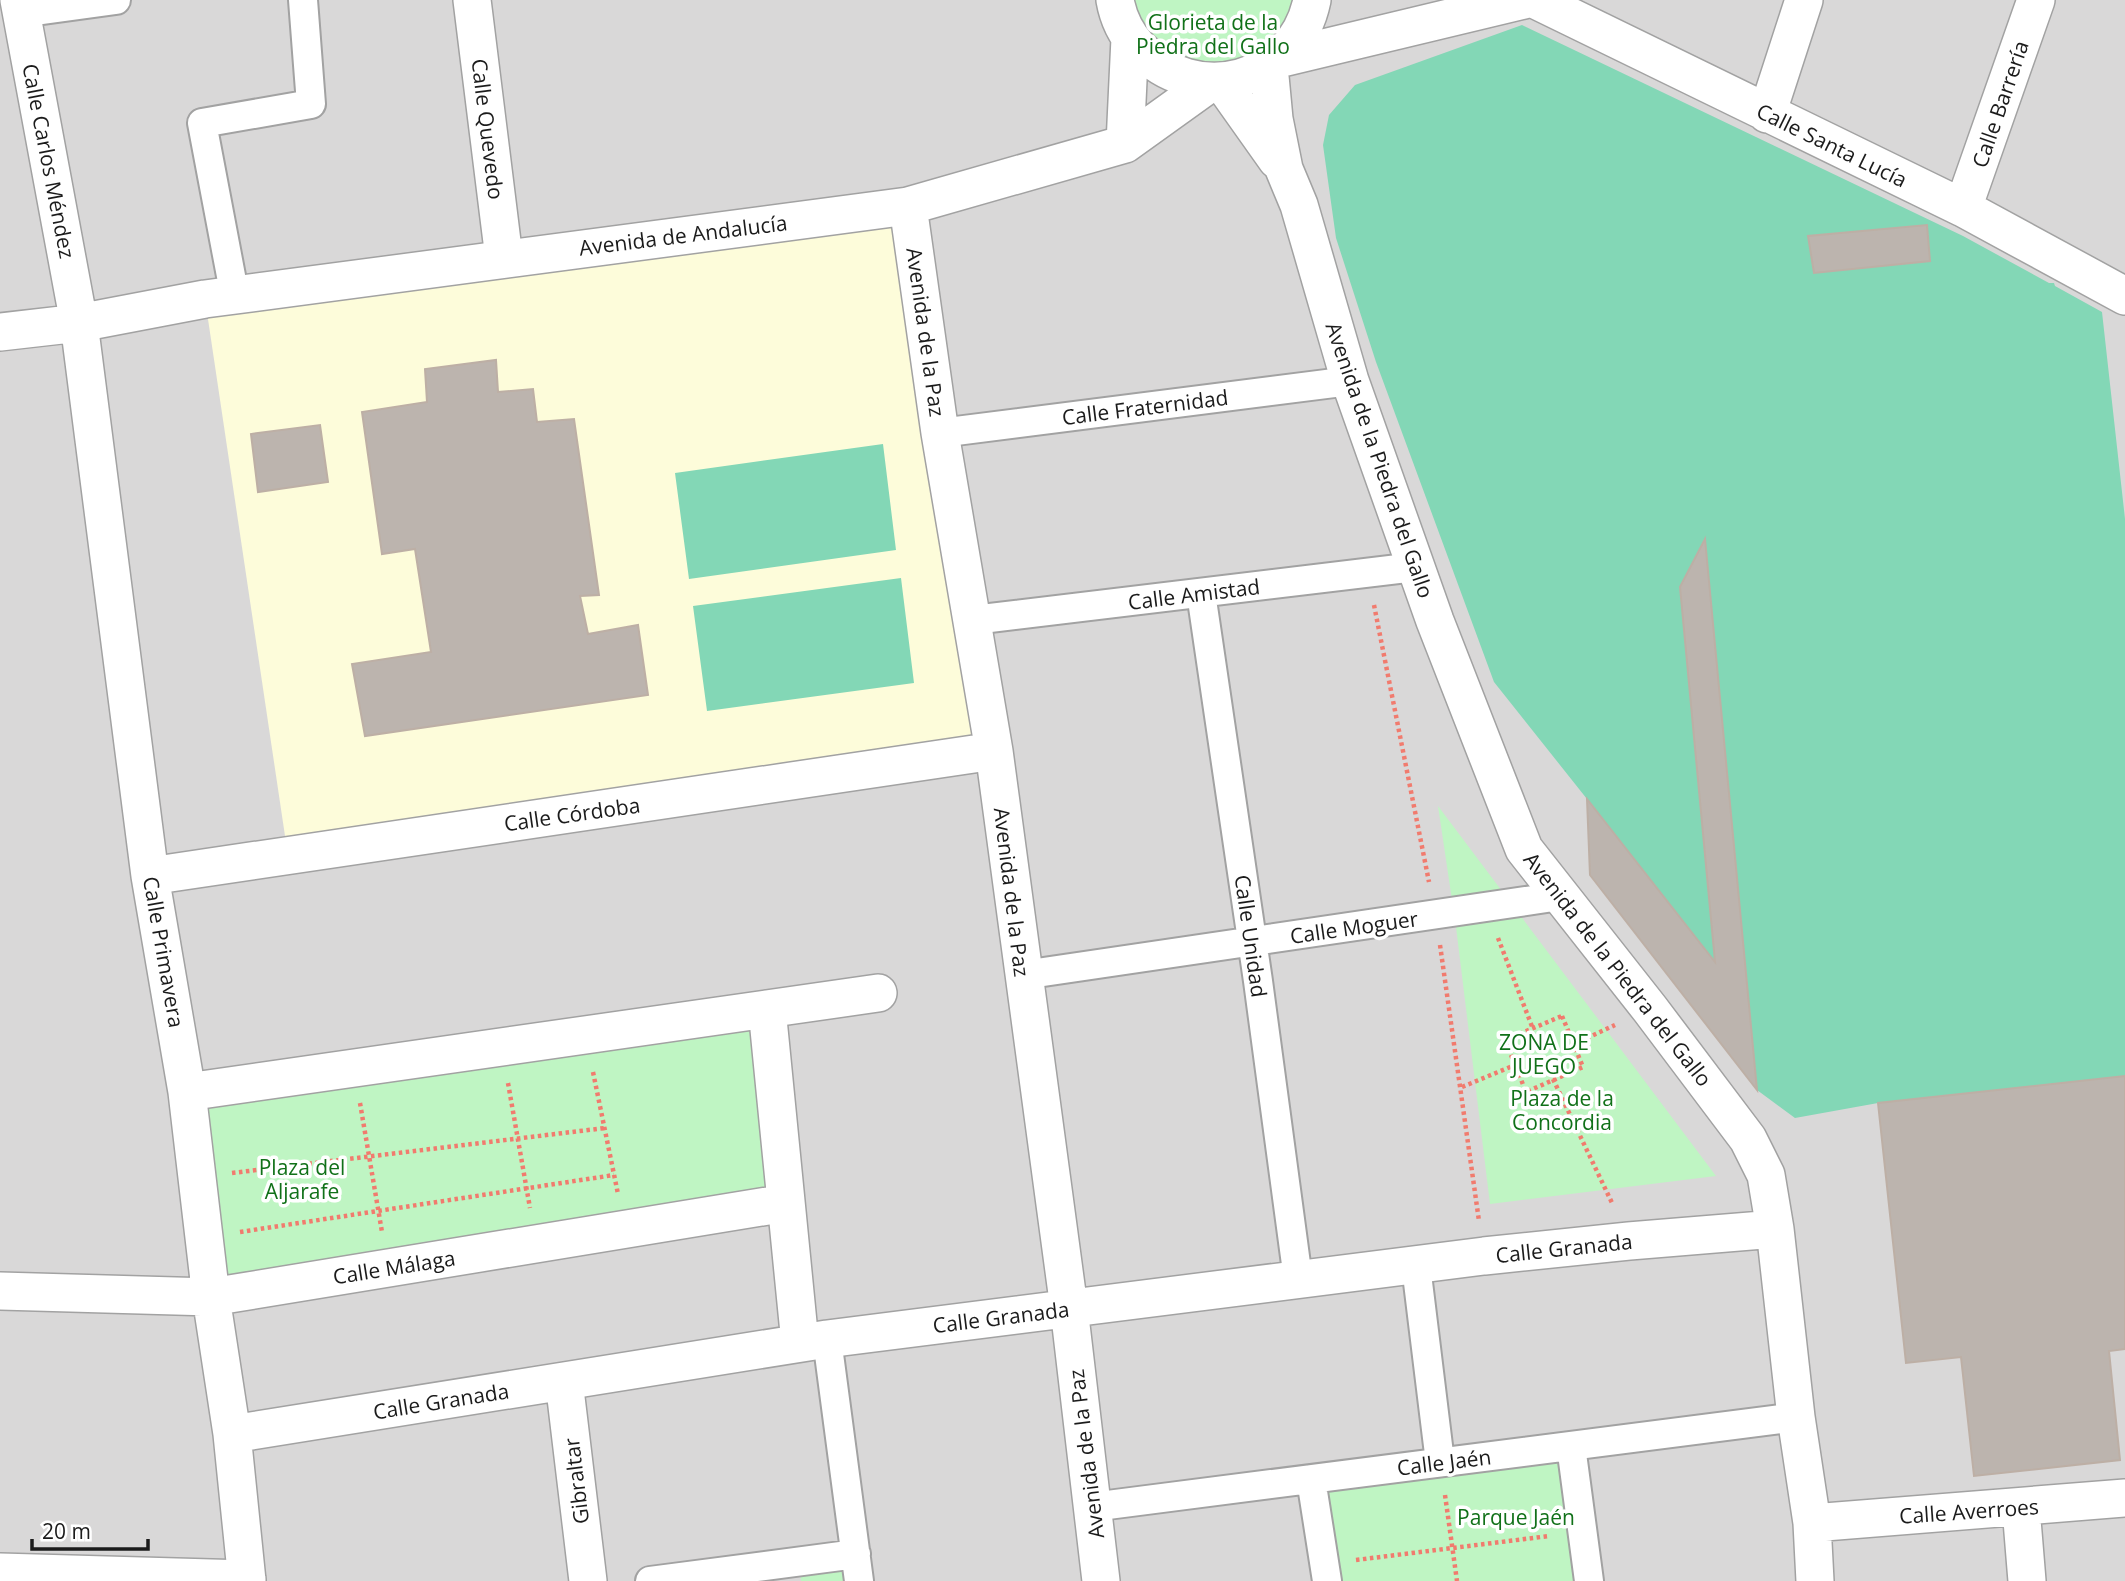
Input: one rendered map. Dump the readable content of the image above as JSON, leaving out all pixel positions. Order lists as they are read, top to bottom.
{
  "streets": {
    "street": [
      "Calle Barrería",
      "Calle Quevedo",
      "Calle Santa Lucía",
      "Calle Carlos Méndez",
      "Avenida de Andalucía",
      "Avenida de la Paz",
      "Calle Fraternidad",
      "Avenida de la Piedra del Gallo",
      "Calle Amistad",
      "Calle Córdoba",
      "Calle Moguer",
      "Calle Unidad",
      "Calle Primavera",
      "Calle Granada",
      "Calle Málaga",
      "Calle Jaén",
      "Gibraltar",
      "Calle Averroes"
    ]
  },
  "crossings": [
    ["Calle Barrería", "Calle Santa Lucía"],
    ["Calle Quevedo", "Avenida de Andalucía"],
    ["Calle Carlos Méndez", "Avenida de Andalucía"],
    ["Calle Carlos Méndez", "Calle Primavera"],
    ["Avenida de Andalucía", "Avenida de la Paz"],
    ["Avenida de Andalucía", "Avenida de la Piedra del Gallo"],
    ["Avenida de Andalucía", "Calle Primavera"],
    ["Avenida de la Paz", "Calle Fraternidad"],
    ["Avenida de la Paz", "Calle Amistad"],
    ["Avenida de la Paz", "Calle Córdoba"],
    ["Avenida de la Paz", "Calle Moguer"],
    ["Avenida de la Paz", "Calle Granada"],
    ["Avenida de la Paz", "Calle Jaén"],
    ["Calle Fraternidad", "Avenida de la Piedra del Gallo"],
    ["Avenida de la Piedra del Gallo", "Calle Amistad"],
    ["Avenida de la Piedra del Gallo", "Calle Moguer"],
    ["Avenida de la Piedra del Gallo", "Calle Granada"],
    ["Avenida de la Piedra del Gallo", "Calle Jaén"],
    ["Avenida de la Piedra del Gallo", "Calle Averroes"],
    ["Calle Amistad", "Calle Unidad"],
    ["Calle Córdoba", "Calle Primavera"],
    ["Calle Moguer", "Calle Unidad"],
    ["Calle Unidad", "Calle Granada"],
    ["Calle Primavera", "Calle Granada"],
    ["Calle Primavera", "Calle Málaga"],
    ["Calle Granada", "Gibraltar"]
  ],
  "parks": [
    "Glorieta de la Piedra del Gallo",
    "ZONA DE JUEGO",
    "Plaza de la Concordia",
    "Plaza del Aljarafe",
    "Parque Jaén"
  ],
  "scale_bar": "20 m"
}
